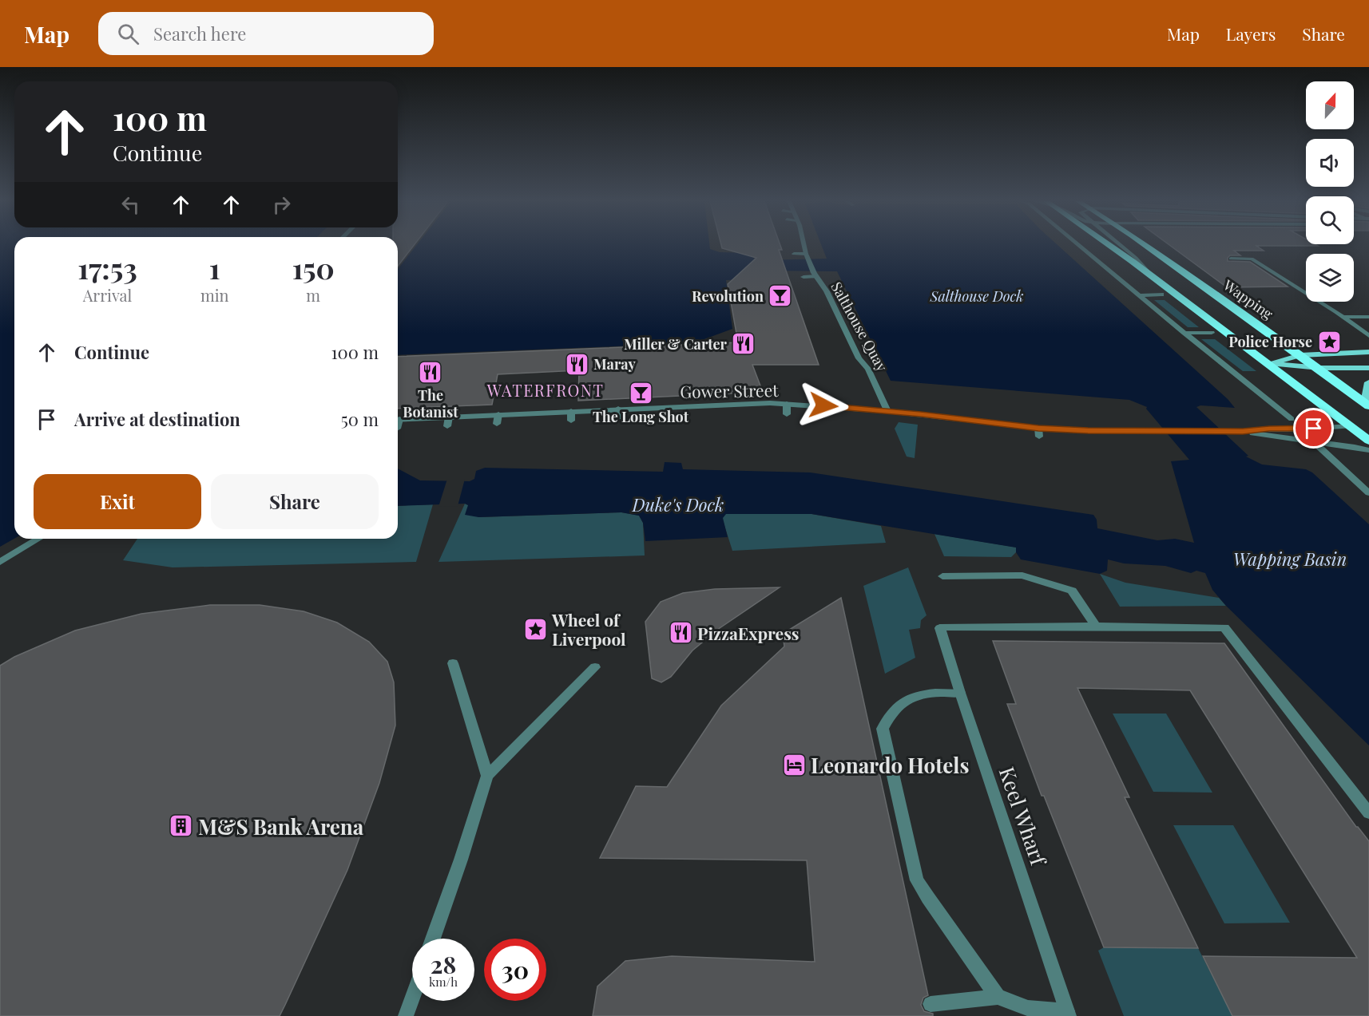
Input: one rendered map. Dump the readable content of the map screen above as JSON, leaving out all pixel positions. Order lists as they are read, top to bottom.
{
  "streets": {
    "highway": ["Wapping"],
    "street": ["Salthouse Quay", "Gower Street", "Keel Wharf"]
  },
  "crossings": [
    ["Salthouse Quay", "Gower Street"]
  ],
  "districts": ["WATERFRONT"],
  "water": ["Salthouse Dock", "Duke's Dock", "Wapping Basin"],
  "places": {
    "bar": ["Revolution", "The Long Shot"],
    "place": ["Police Horse", "Wheel of Liverpool"],
    "restaurant": [
      "Miller & Carter",
      "Maray",
      "The Botanist",
      "PizzaExpress"
    ],
    "hotel": ["Leonardo Hotels"],
    "building": ["M&S Bank Arena"]
  },
  "north": "top",
  "page": {
    "header": "Map",
    "search": "Search here",
    "nav": ["Map", "Layers", "Share"],
    "turn": ["100 m", "Continue"],
    "eta": [
      "17:53",
      "Arrival",
      "1",
      "min",
      "150",
      "m"
    ],
    "list": [
      {
        "name": "Continue",
        "value": "100 m"
      },
      {
        "name": "Arrive at destination",
        "value": "50 m"
      }
    ],
    "buttons": ["Exit", "Share"],
    "speed": "28 km/h",
    "limit": "30"
  }
}
